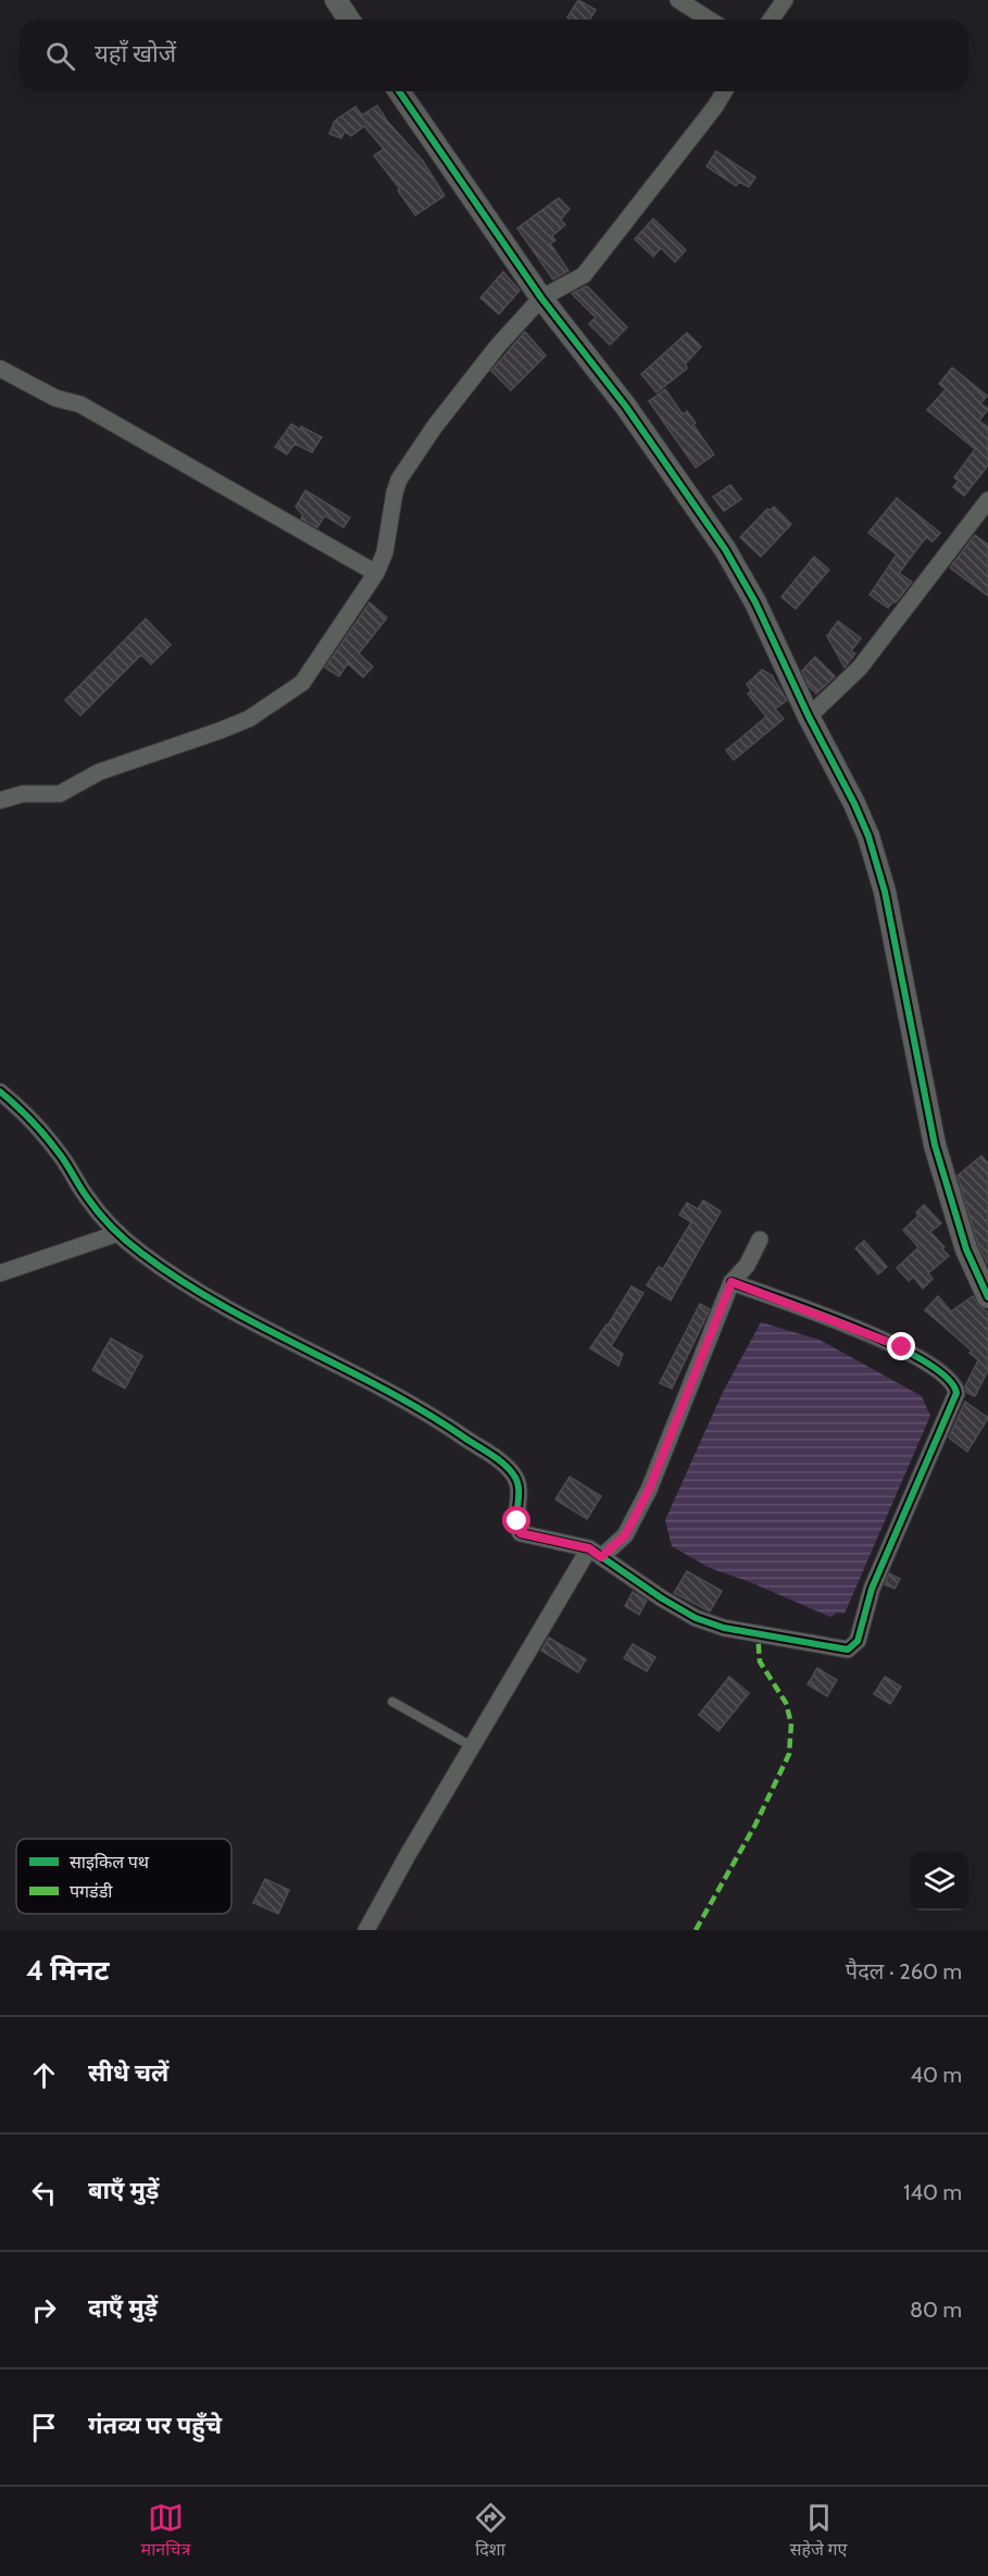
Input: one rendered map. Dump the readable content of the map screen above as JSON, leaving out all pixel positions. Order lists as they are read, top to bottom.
{
  "legend": ["साइकिल पथ", "पगडंडी"],
  "page": {
    "search": "यहाँ खोजें",
    "heading": ["4 मिनट", "पैदल · 260 m"],
    "list": [
      ["सीधे चलें", "40 m"],
      ["बाएँ मुड़ें", "140 m"],
      ["दाएँ मुड़ें", "80 m"],
      "गंतव्य पर पहुँचे"
    ],
    "nav": ["मानचित्र", "दिशा", "सहेजे गए"]
  }
}
